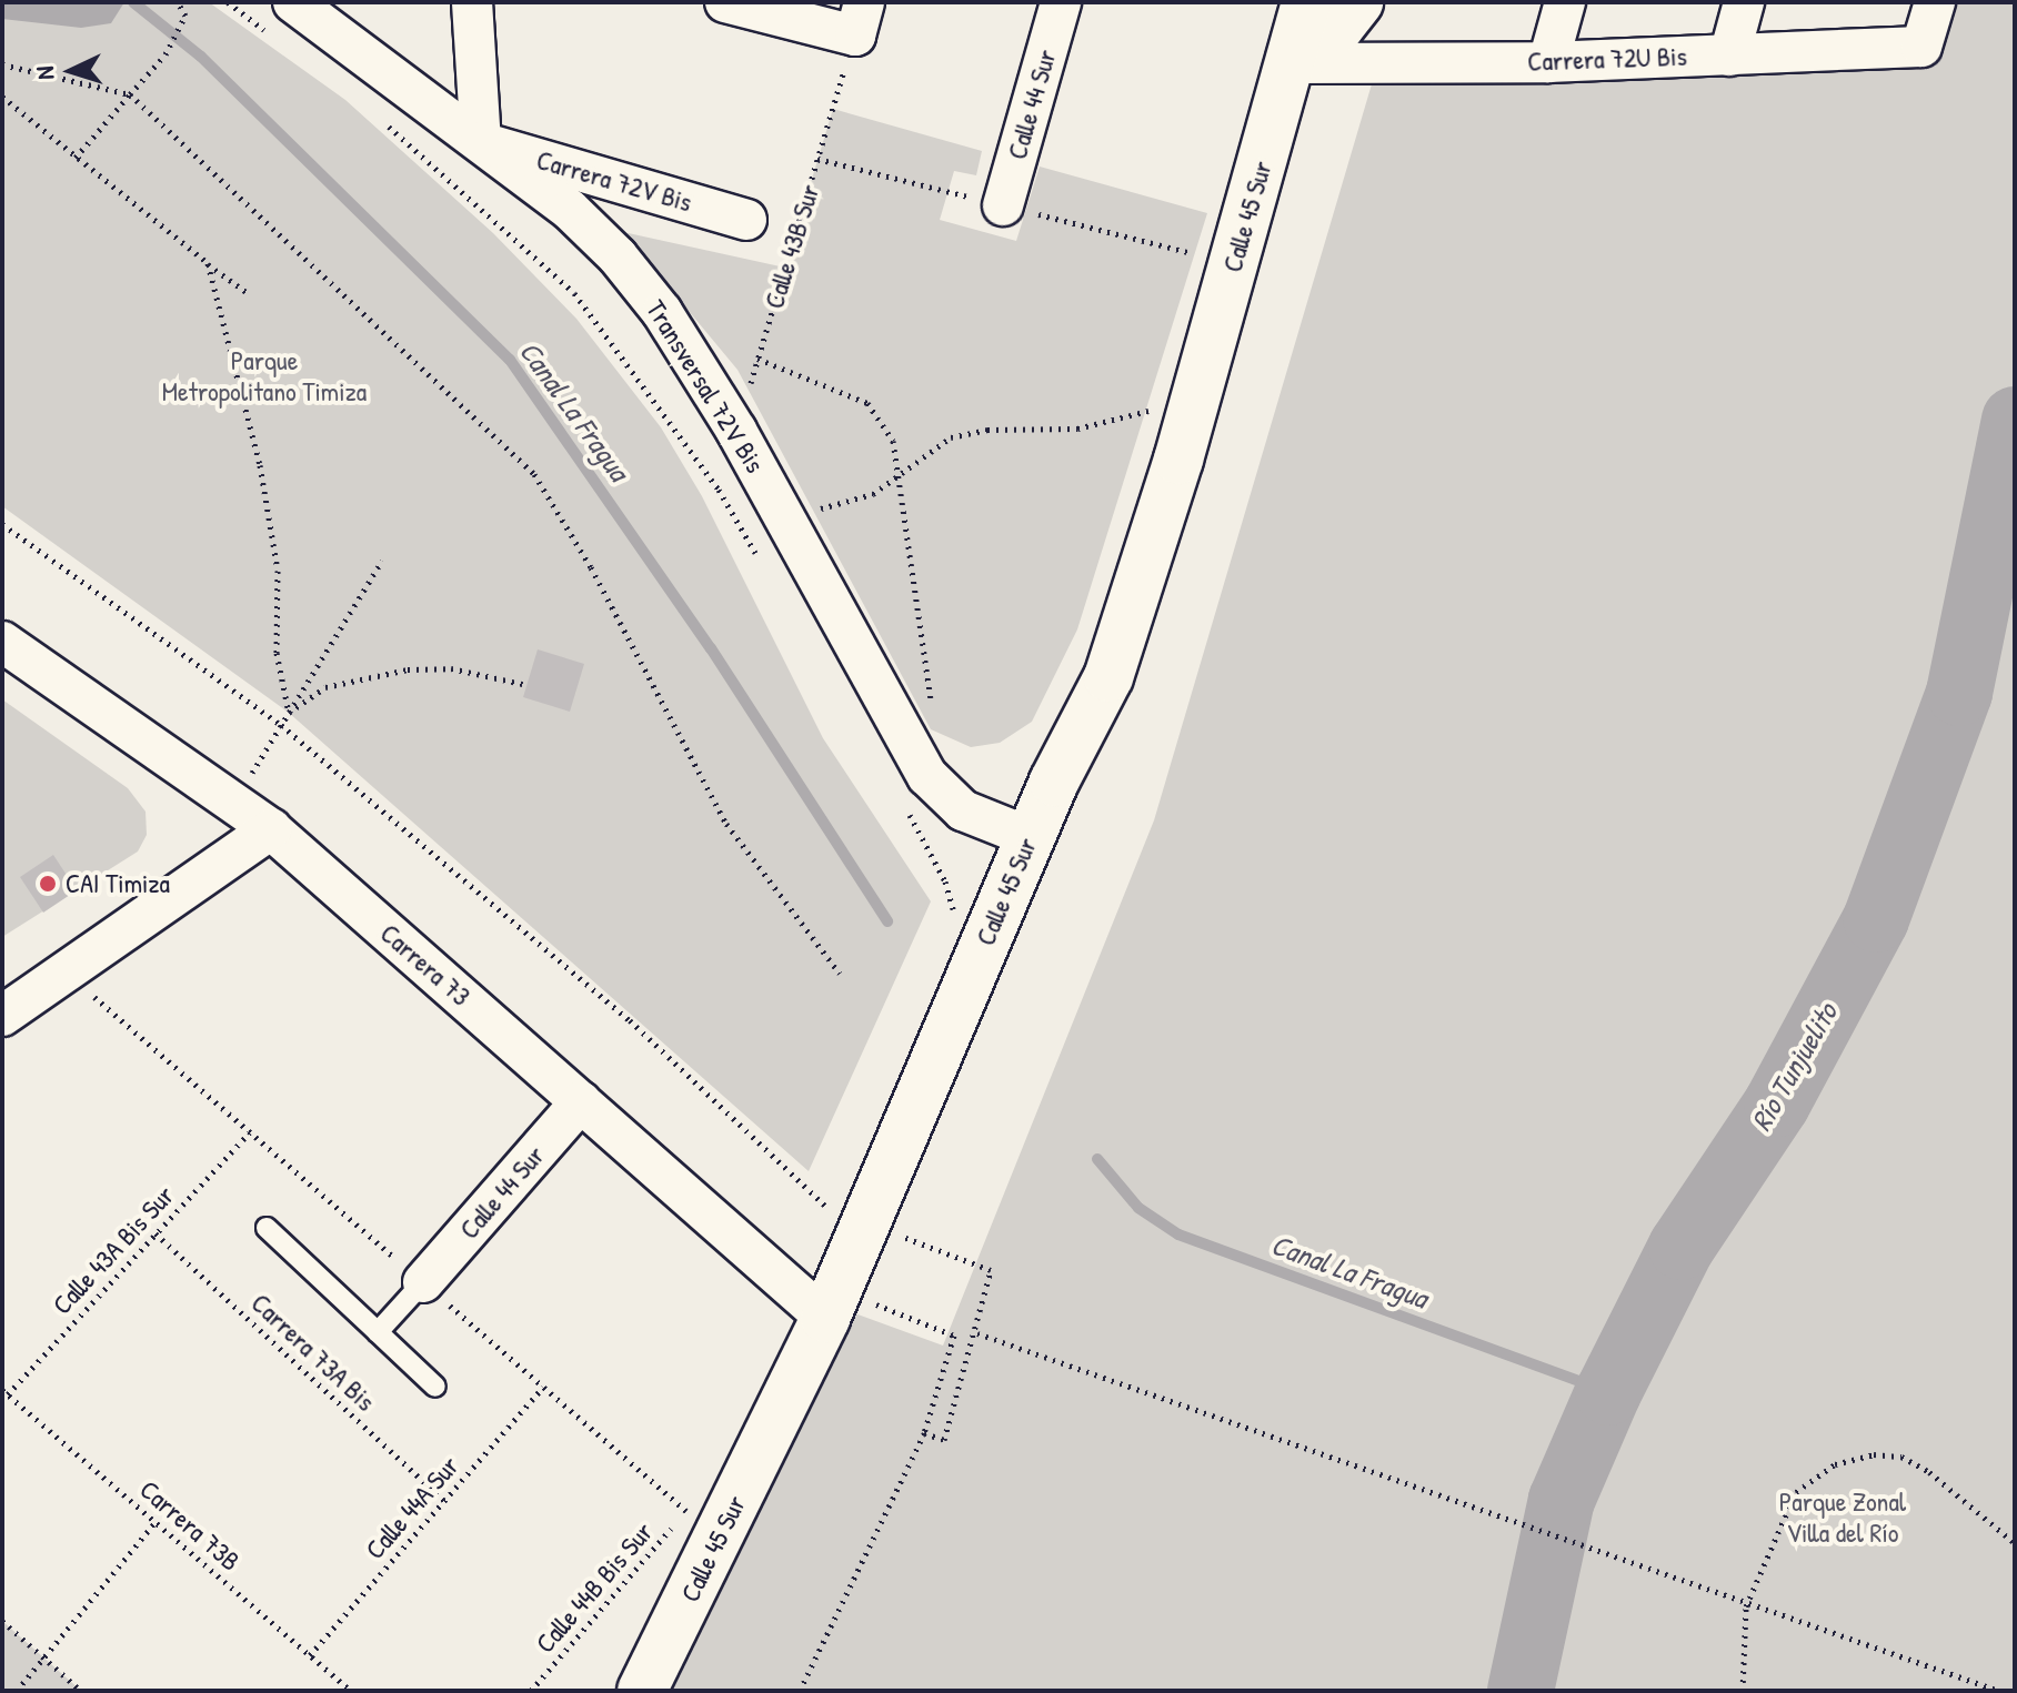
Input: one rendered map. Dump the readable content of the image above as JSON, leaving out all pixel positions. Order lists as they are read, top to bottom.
{
  "streets": {
    "street": [
      "Carrera 72U Bis",
      "Calle 44 Sur",
      "Carrera 72V Bis",
      "Calle 45 Sur",
      "Transversal 72V Bis",
      "Carrera 73"
    ],
    "path": [
      "Calle 43B Sur",
      "Calle 43A Bis Sur",
      "Carrera 73A Bis",
      "Calle 44A Sur",
      "Carrera 73B",
      "Calle 44B Bis Sur"
    ]
  },
  "crossings": [
    ["Carrera 72U Bis", "Calle 45 Sur"],
    ["Calle 44 Sur", "Carrera 73"],
    ["Carrera 72V Bis", "Transversal 72V Bis"],
    ["Calle 45 Sur", "Transversal 72V Bis"],
    ["Calle 45 Sur", "Carrera 73"],
    ["Calle 43B Sur", "Transversal 72V Bis"],
    ["Calle 43A Bis Sur", "Carrera 73A Bis"],
    ["Calle 43A Bis Sur", "Carrera 73B"],
    ["Carrera 73A Bis", "Calle 44A Sur"],
    ["Calle 44A Sur", "Carrera 73B"]
  ],
  "water": ["Canal La Fragua", "Río Tunjuelito"],
  "parks": ["Parque Metropolitano Timiza", "Parque Zonal Villa del Río"],
  "places": ["CAI Timiza"],
  "north": "left"
}
